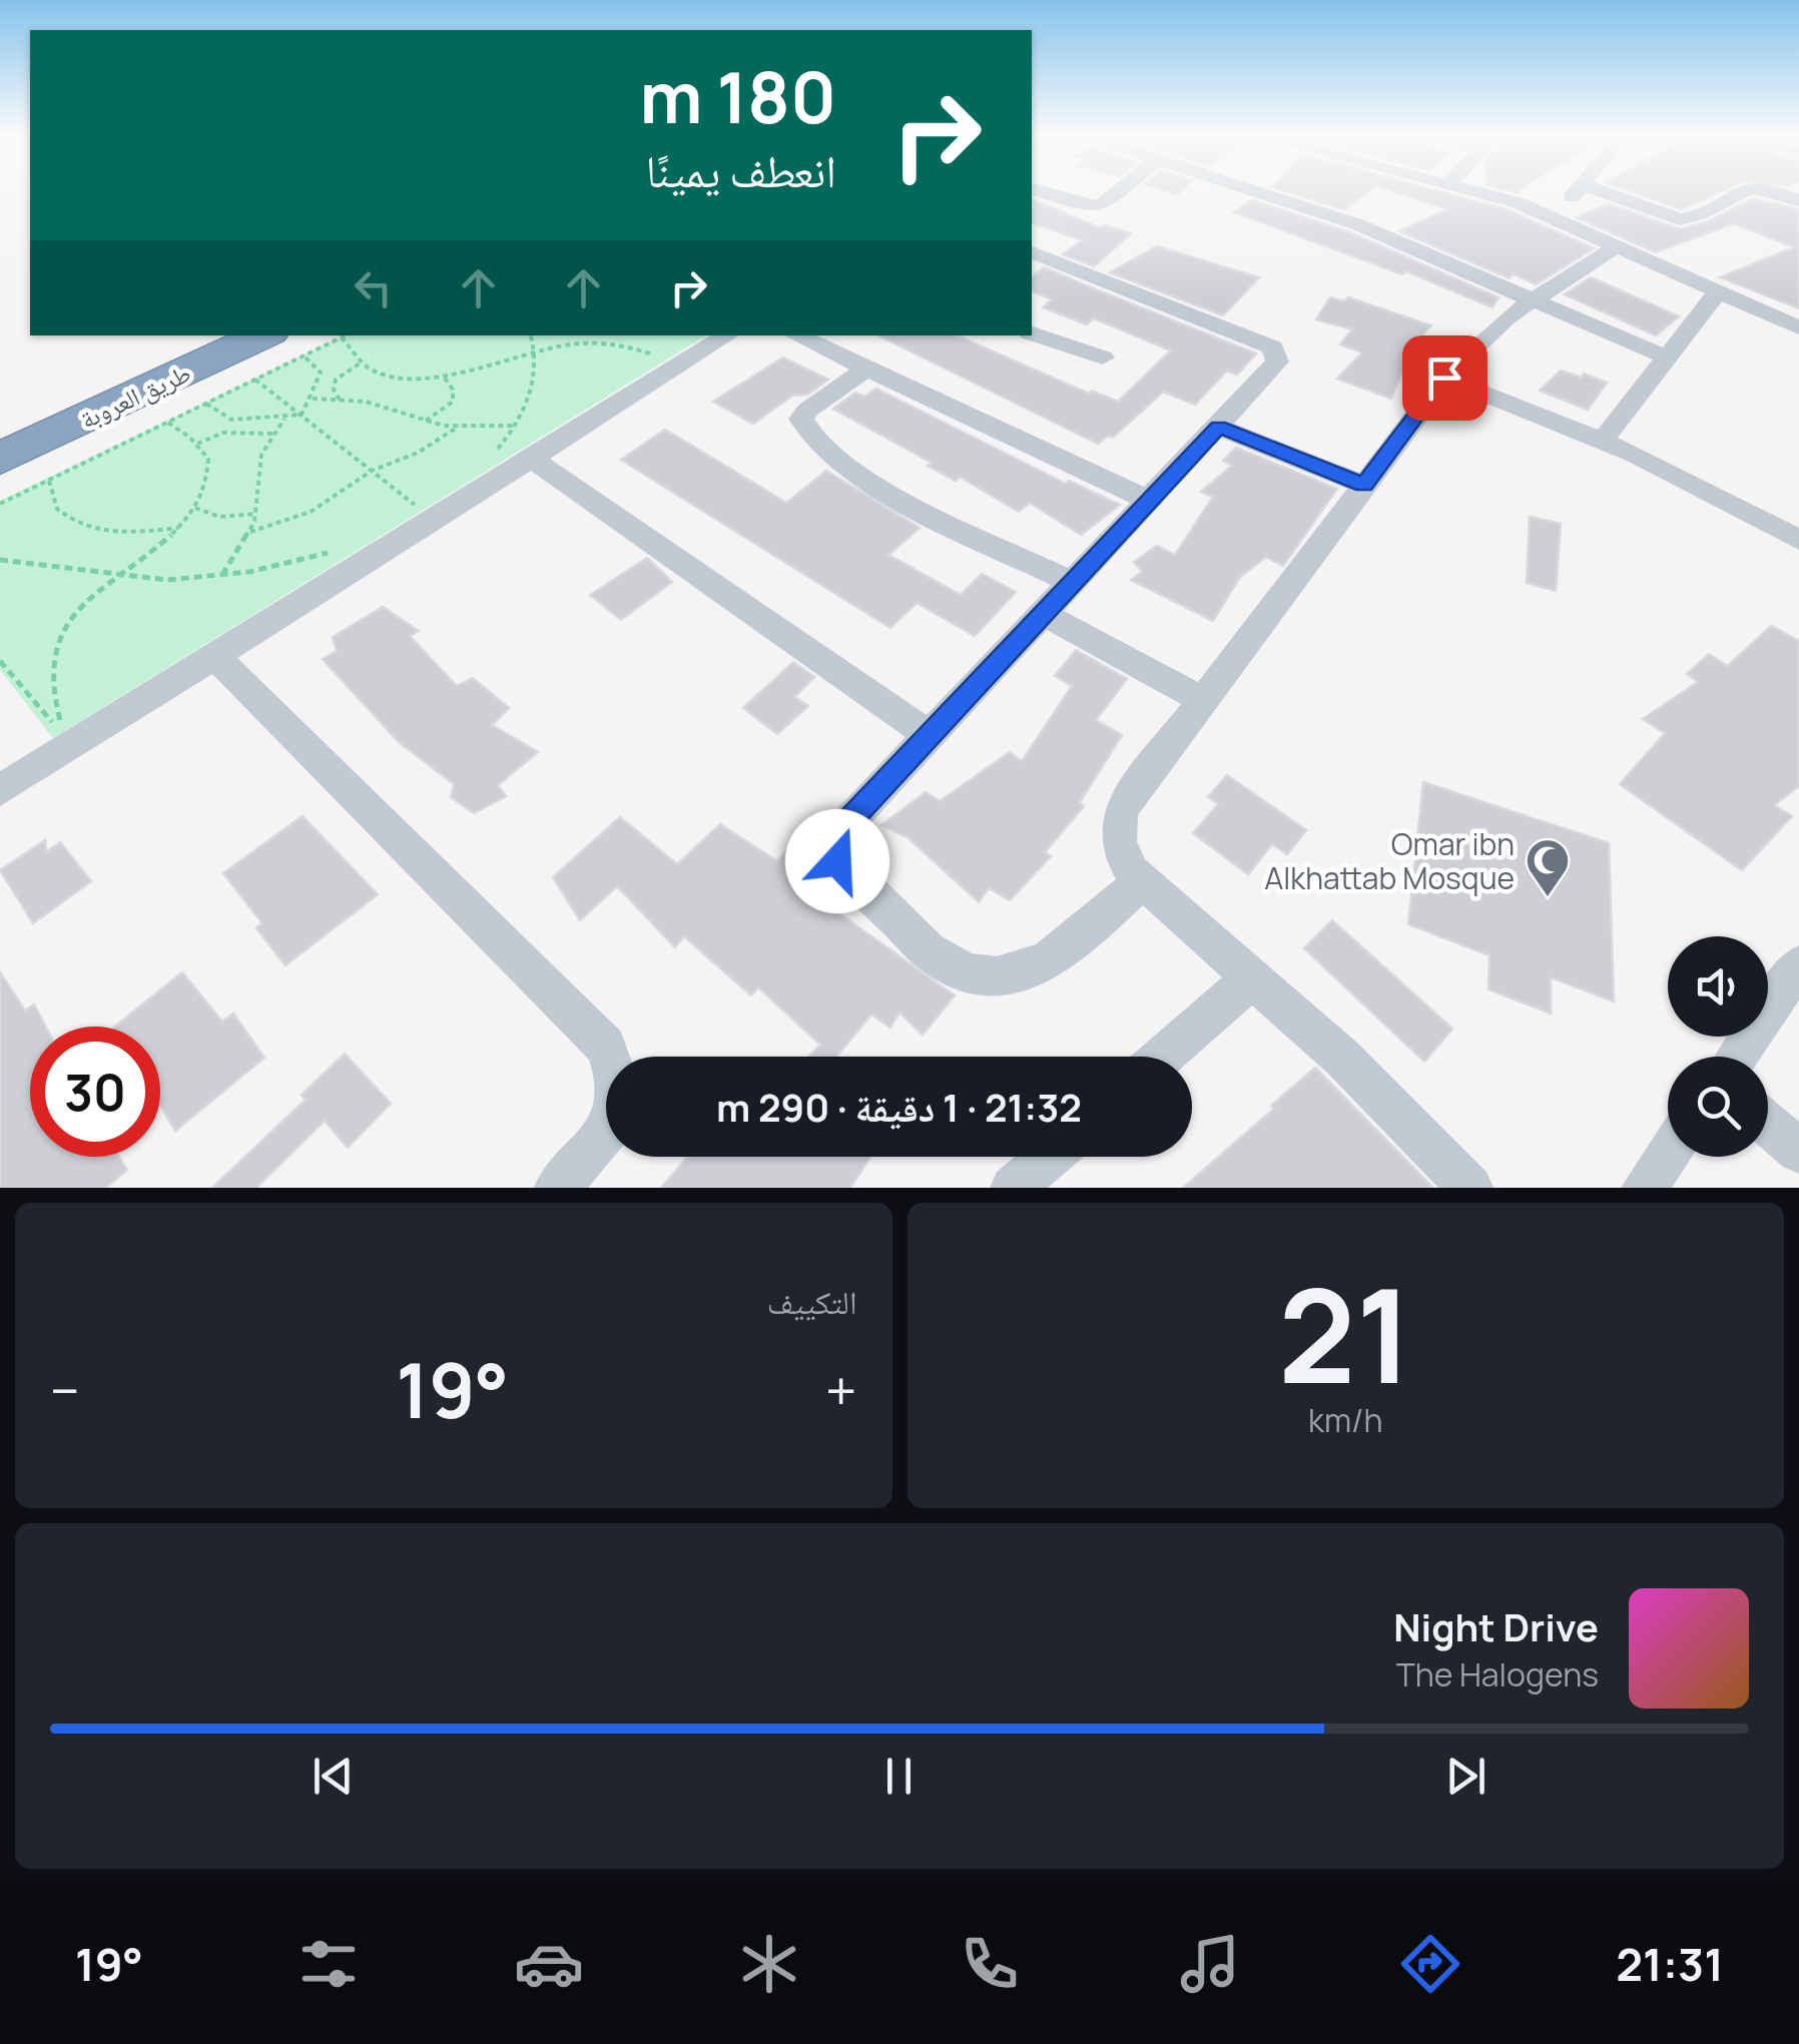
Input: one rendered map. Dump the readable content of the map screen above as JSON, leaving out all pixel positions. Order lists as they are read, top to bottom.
{
  "streets": {
    "highway": ["طريق العروبة"]
  },
  "places": {
    "mosque": ["Omar ibn Alkhattab Mosque"]
  },
  "page": {
    "turn": ["180 m", "انعطف يمينًا"],
    "limit": "30",
    "trip": "21:32 · 1 دقيقة · 290 m",
    "tile": [
      ["21", "km/h"],
      "التكييف"
    ],
    "heat": ["−", "19°", "+"],
    "song": ["Night Drive", "The Halogens"],
    "tabs": ["21:31", "19°"]
  }
}
